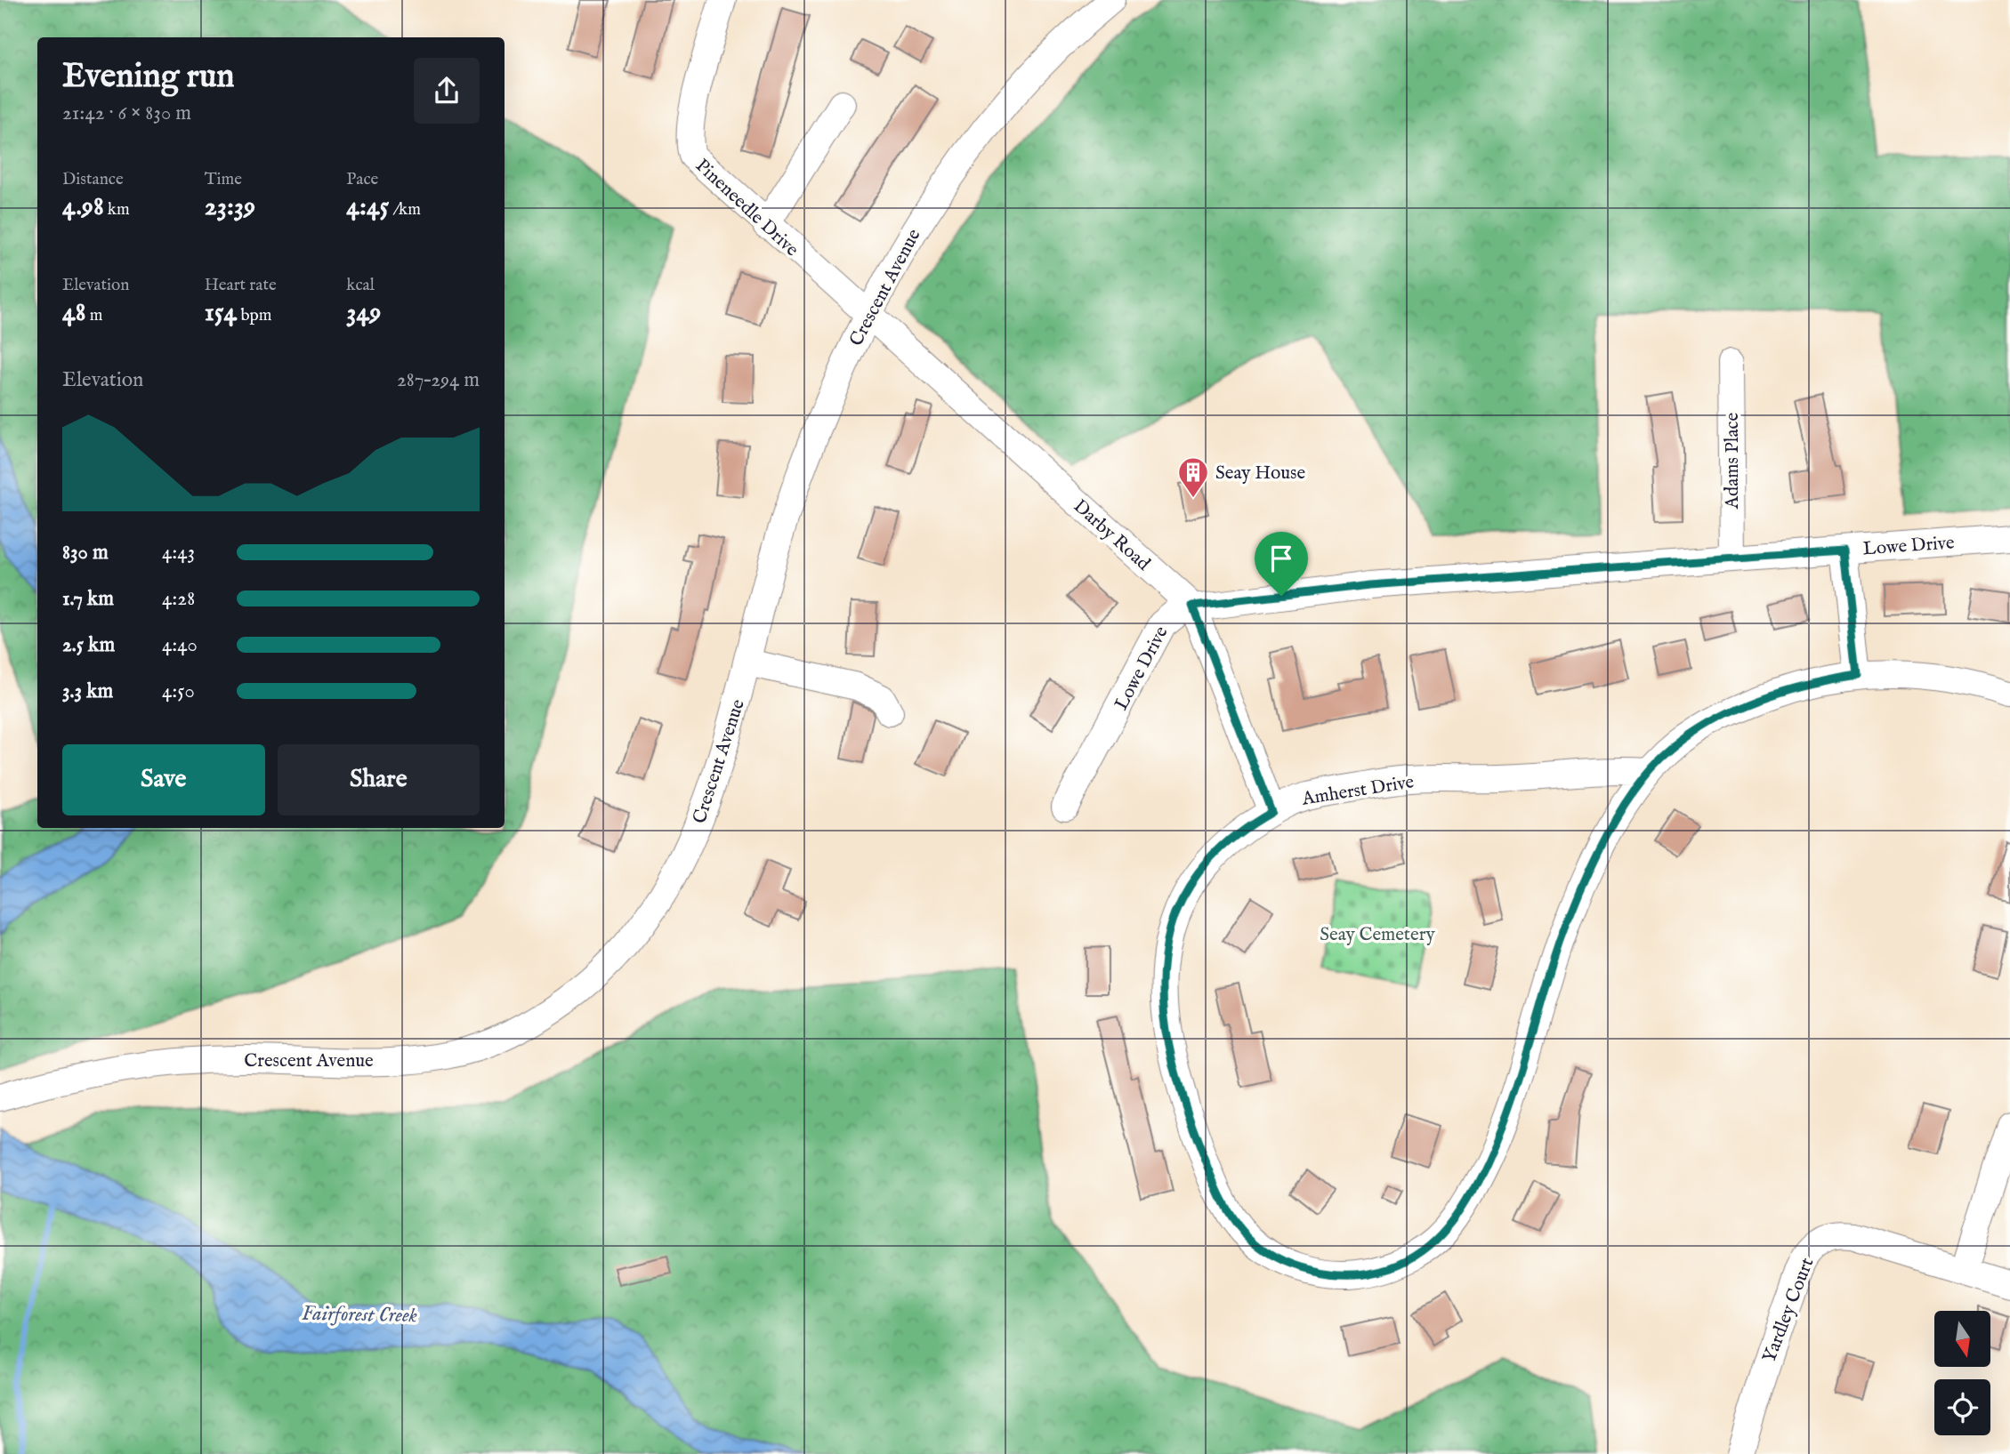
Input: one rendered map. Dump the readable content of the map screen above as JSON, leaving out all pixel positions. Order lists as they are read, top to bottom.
{
  "streets": {
    "street": [
      "Pineneedle Drive",
      "Crescent Avenue",
      "Adams Place",
      "Darby Road",
      "Lowe Drive",
      "Amherst Drive",
      "Yardley Court"
    ]
  },
  "crossings": [
    ["Pineneedle Drive", "Crescent Avenue"],
    ["Pineneedle Drive", "Darby Road"],
    ["Crescent Avenue", "Darby Road"],
    ["Adams Place", "Lowe Drive"],
    ["Darby Road", "Lowe Drive"],
    ["Darby Road", "Amherst Drive"]
  ],
  "water": ["Fairforest Creek"],
  "parks": ["Seay Cemetery"],
  "places": {
    "building": ["Seay House"]
  },
  "north": "bottom",
  "page": {
    "heading": ["Evening run", "21:42 · 6 × 830 m"],
    "stats": [
      ["Distance", "4.98 km"],
      ["Time", "23:39"],
      ["Pace", "4:45 /km"],
      ["Elevation", "48 m"],
      ["Heart rate", "154 bpm"],
      ["kcal", "349"]
    ],
    "chart": ["Elevation", "287–294 m"],
    "list": [
      {
        "name": "830 m",
        "note": "4:43"
      },
      {
        "name": "1.7 km",
        "note": "4:28"
      },
      {
        "name": "2.5 km",
        "note": "4:40"
      },
      {
        "name": "3.3 km",
        "note": "4:50"
      }
    ],
    "buttons": ["Save", "Share"]
  }
}
